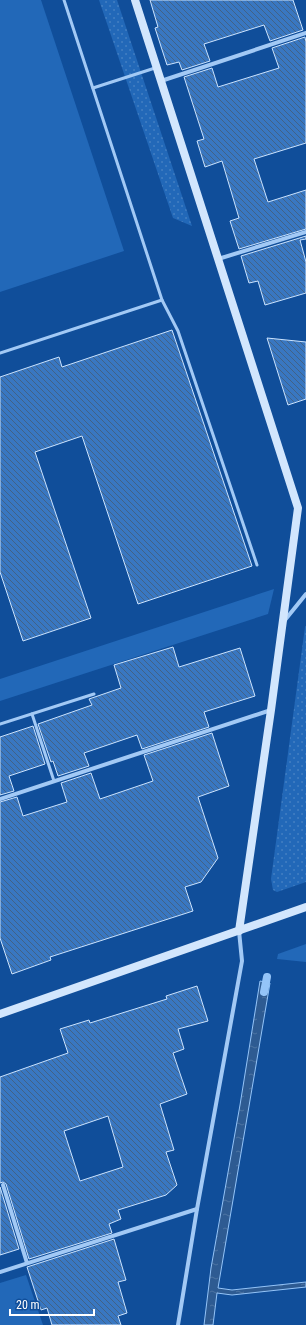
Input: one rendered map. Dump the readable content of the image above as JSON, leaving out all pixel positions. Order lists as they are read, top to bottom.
{
  "scale_bar": "20 m"
}
